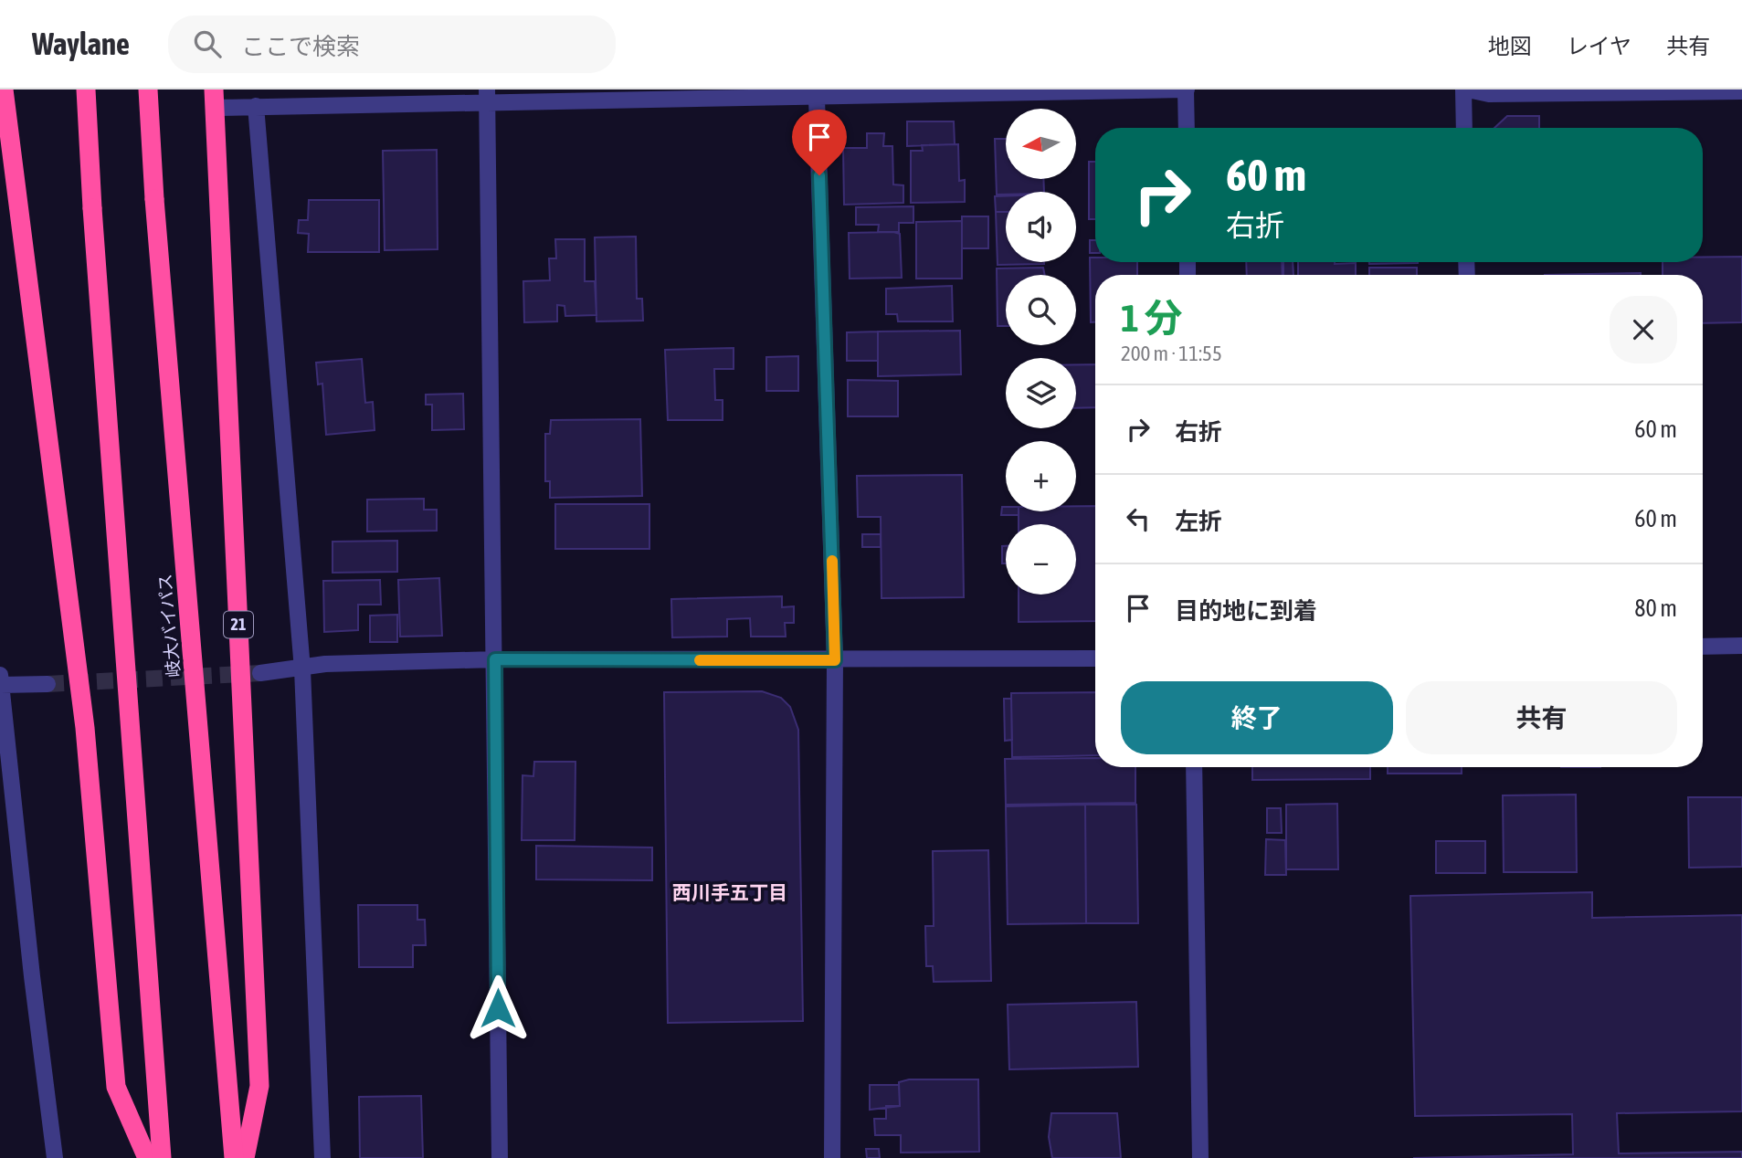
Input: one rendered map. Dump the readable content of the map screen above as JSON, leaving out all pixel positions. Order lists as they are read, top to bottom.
{
  "streets": {
    "highway": ["21", "岐大バイパス"]
  },
  "districts": ["西川手五丁目"],
  "north": "left",
  "page": {
    "header": "Waylane",
    "search": "ここで検索",
    "nav": ["地図", "レイヤ", "共有"],
    "map_buttons": ["+", "−"],
    "turn": ["60 m", "右折"],
    "heading": ["1 分", "200 m · 11:55"],
    "list": [
      {
        "name": "右折",
        "value": "60 m"
      },
      {
        "name": "左折",
        "value": "60 m"
      },
      {
        "name": "目的地に到着",
        "value": "80 m"
      }
    ],
    "buttons": ["終了", "共有"]
  }
}
